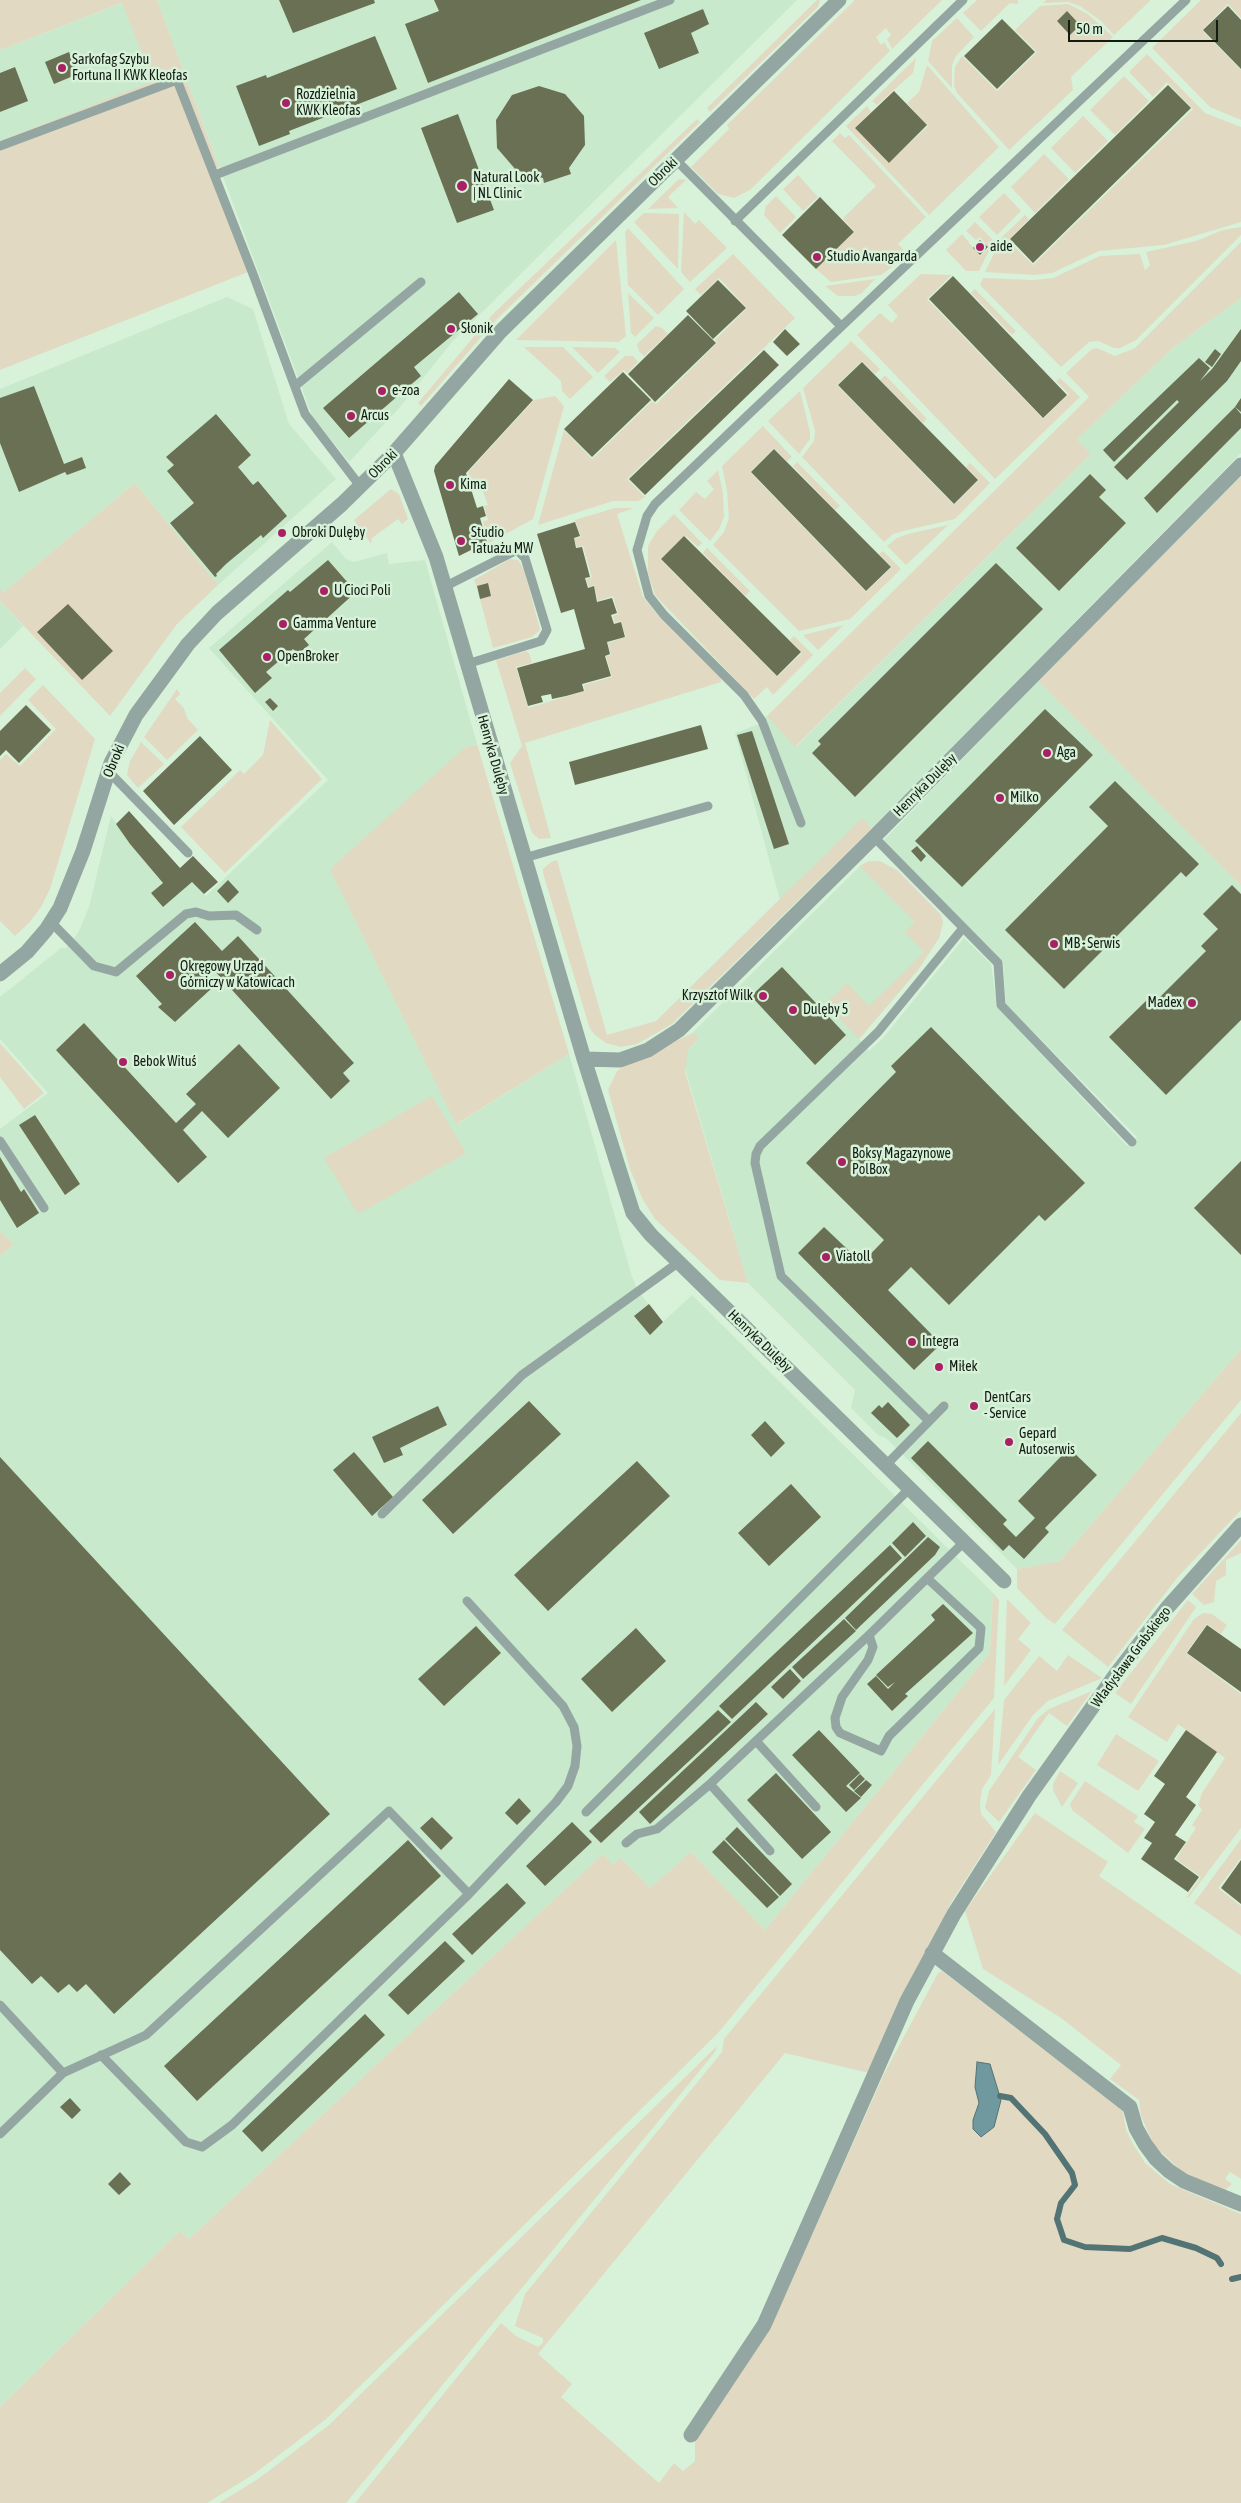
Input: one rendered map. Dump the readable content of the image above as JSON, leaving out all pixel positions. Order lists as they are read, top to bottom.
{
  "streets": {
    "street": ["Obroki", "Henryka Dulęby", "Władysława Grabskiego"]
  },
  "crossings": [
    ["Obroki", "Henryka Dulęby"]
  ],
  "places": [
    "Sarkofag Szybu Fortuna II KWK Kleofas",
    "Rozdzielnia KWK Kleofas",
    "Natural Look | NL Clinic",
    "aide",
    "Studio Avangarda",
    "Słonik",
    "e-zoa",
    "Arcus",
    "Kima",
    "Obroki Dulęby",
    "Studio Tatuażu MW",
    "U Cioci Poli",
    "Gamma Venture",
    "OpenBroker",
    "Aga",
    "Milko",
    "MB - Serwis",
    "Okręgowy Urząd Górniczy w Katowicach",
    "Krzysztof Wilk",
    "Madex",
    "Dulęby 5",
    "Bebok Wituś",
    "Boksy Magazynowe PolBox",
    "Viatoll",
    "Integra",
    "Miłek",
    "DentCars - Service",
    "Gepard Autoserwis"
  ],
  "scale_bar": "50 m"
}
